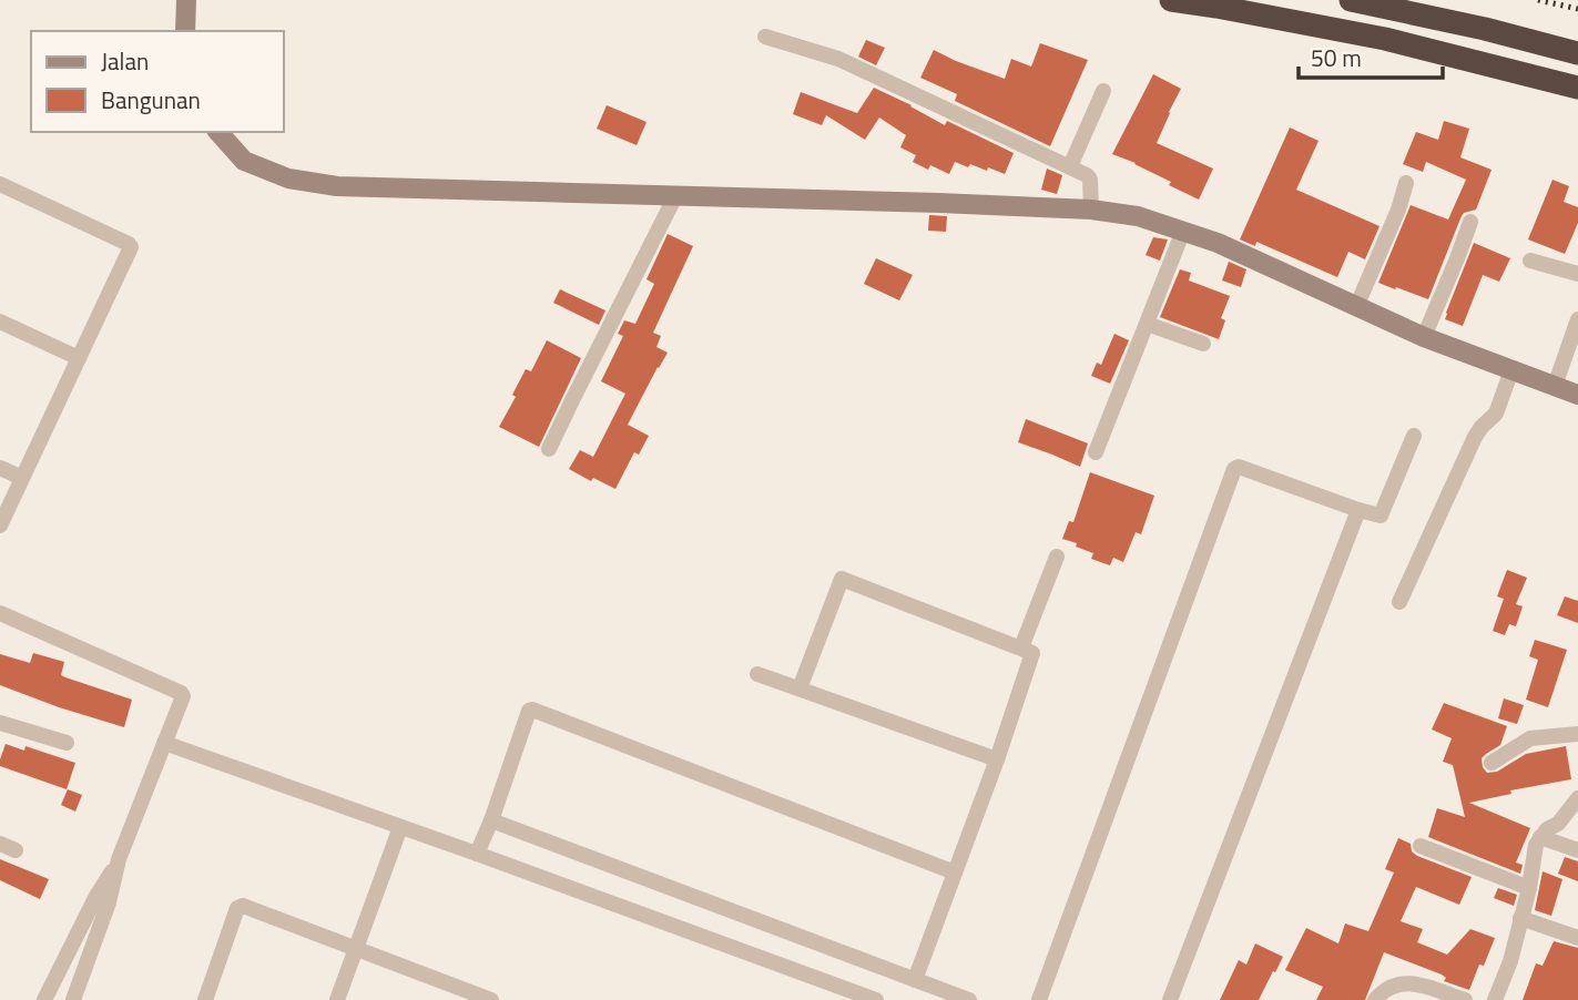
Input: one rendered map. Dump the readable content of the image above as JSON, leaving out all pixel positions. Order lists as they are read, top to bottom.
{
  "legend": ["Jalan", "Bangunan"],
  "scale_bar": "50 m"
}
